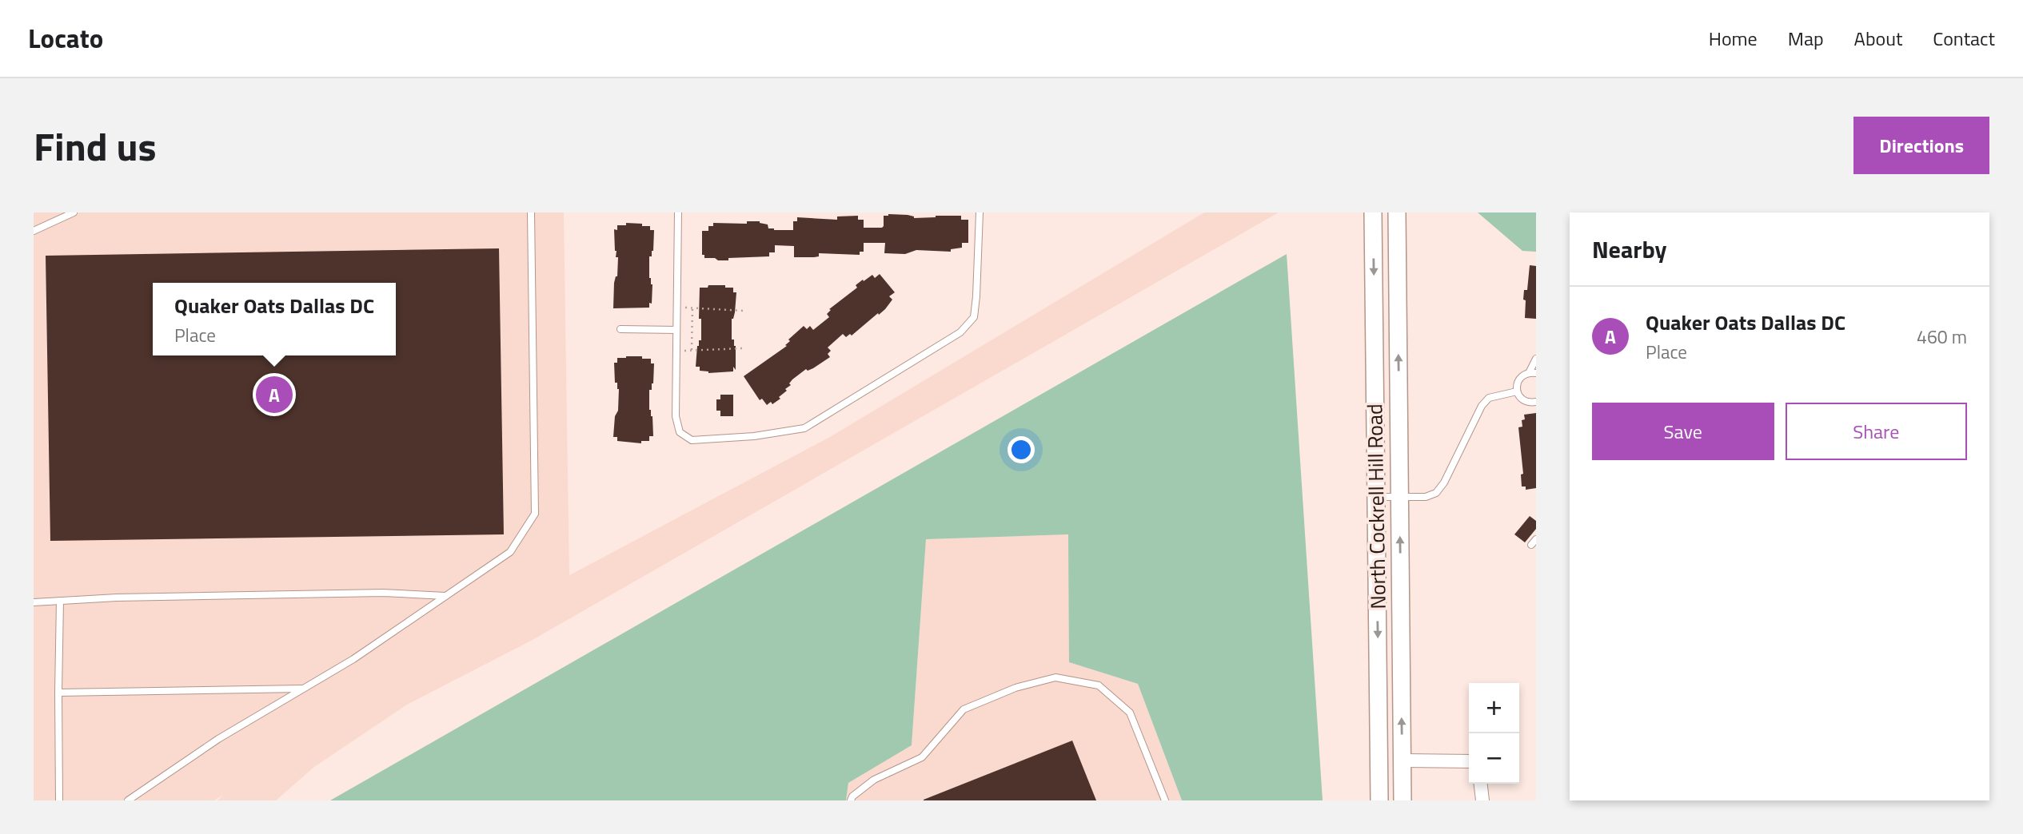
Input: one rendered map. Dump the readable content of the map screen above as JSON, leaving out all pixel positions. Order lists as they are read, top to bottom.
{
  "streets": {
    "main road": ["North Cockrell Hill Road"]
  },
  "page": {
    "header": "Locato",
    "nav": [
      "Home",
      "Map",
      "About",
      "Contact"
    ],
    "title": "Find us",
    "buttons": [
      "Directions",
      ["Save", "Share"]
    ],
    "heading": "Nearby",
    "popup": ["Quaker Oats Dallas DC", "Place"],
    "list": [
      {
        "mark": "A",
        "name": "Quaker Oats Dallas DC",
        "note": "Place",
        "value": "460 m"
      }
    ],
    "pins": "A",
    "map_buttons": ["+", "−"]
  }
}
